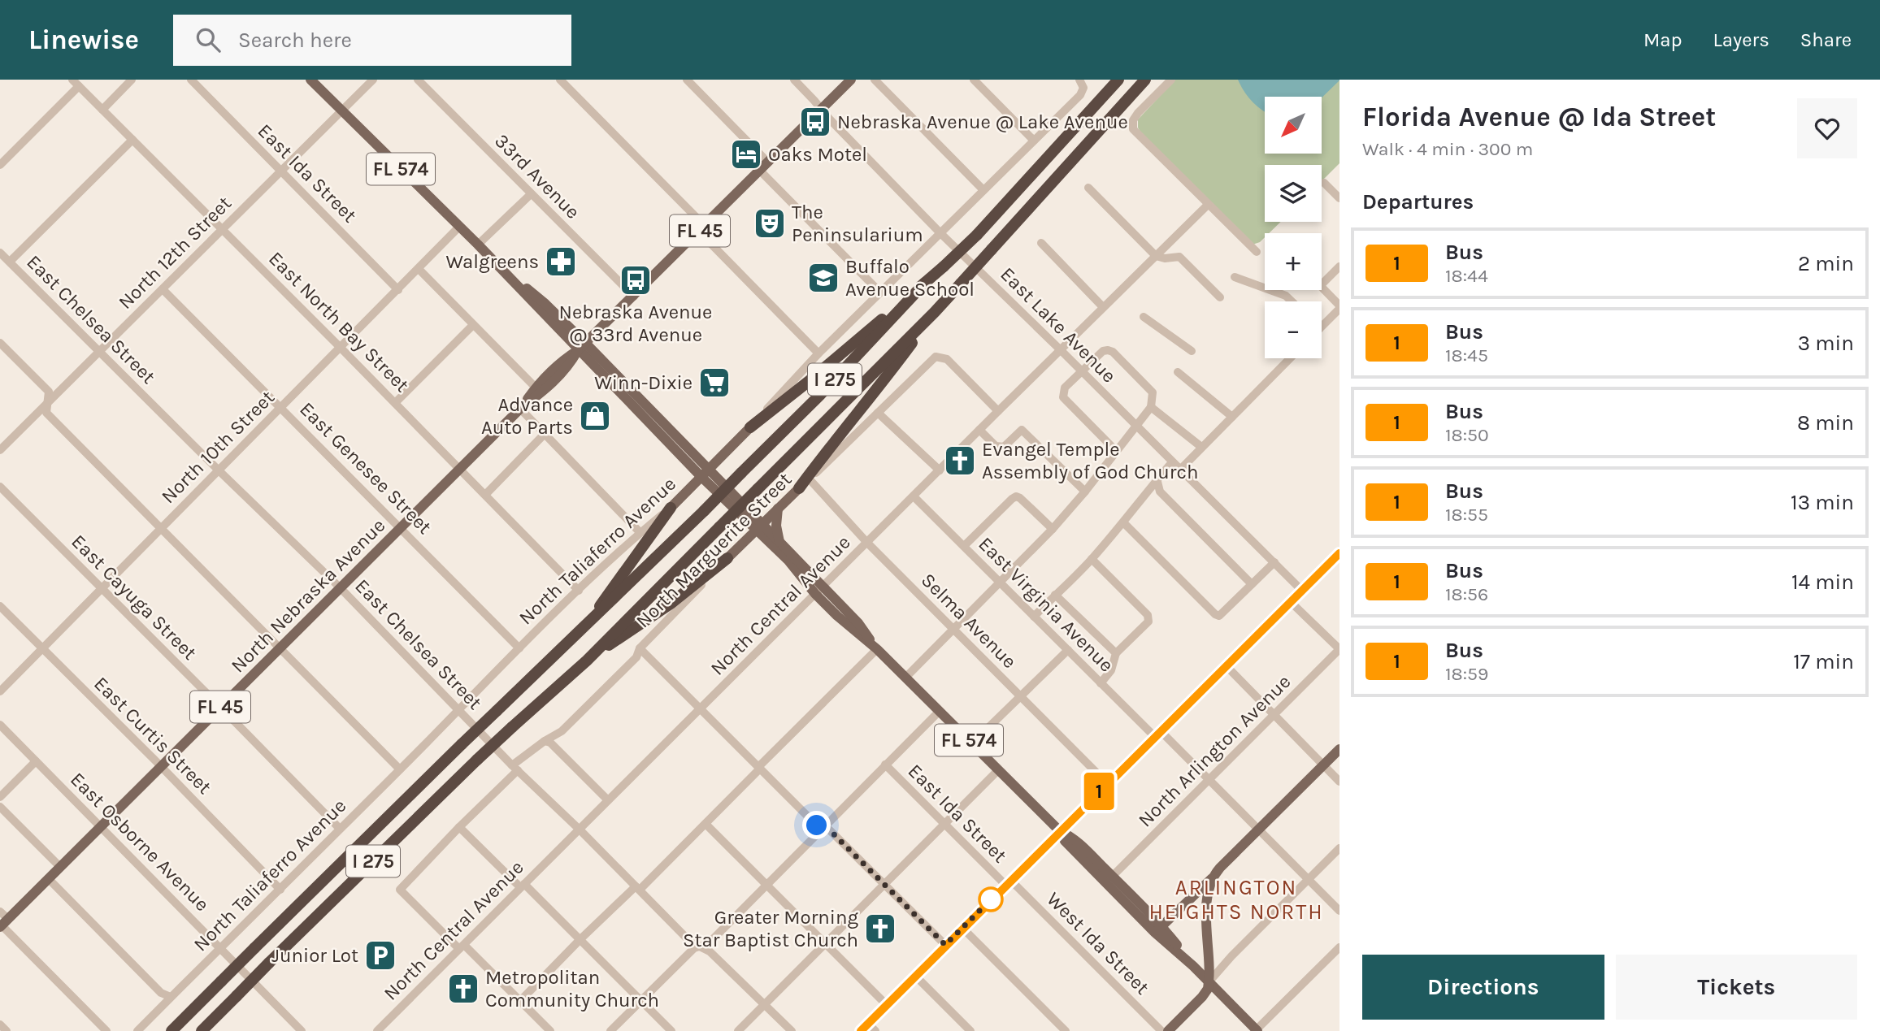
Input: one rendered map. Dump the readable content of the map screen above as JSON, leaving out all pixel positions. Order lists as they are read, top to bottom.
{
  "streets": {
    "highway": ["I 275"],
    "main road": [
      "FL 574",
      "FL 45",
      "North Marguerite Street",
      "North Taliaferro Avenue",
      "North Nebraska Avenue"
    ],
    "street": [
      "East Ida Street",
      "33rd Avenue",
      "North 12th Street",
      "East Chelsea Street",
      "East North Bay Street",
      "East Lake Avenue",
      "North 10th Street",
      "East Genesee Street",
      "East Cayuga Street",
      "East Virginia Avenue",
      "North Central Avenue",
      "Selma Avenue",
      "East Curtis Street",
      "North Arlington Avenue",
      "East Osborne Avenue",
      "West Ida Street"
    ]
  },
  "crossings": [
    ["FL 574", "North 12th Street"],
    ["FL 574", "North 10th Street"],
    ["FL 574", "North Marguerite Street"],
    ["FL 574", "North Taliaferro Avenue"],
    ["FL 574", "North Nebraska Avenue"],
    ["FL 574", "North Central Avenue"],
    ["FL 574", "North Arlington Avenue"],
    ["East Ida Street", "North 12th Street"],
    ["East Ida Street", "North 10th Street"],
    ["East Ida Street", "West Ida Street"],
    ["33rd Avenue", "North Nebraska Avenue"],
    ["North 12th Street", "East Chelsea Street"],
    ["North 12th Street", "East North Bay Street"],
    ["North 12th Street", "East Genesee Street"],
    ["East Chelsea Street", "North 10th Street"],
    ["East Chelsea Street", "North Marguerite Street"],
    ["East Chelsea Street", "North Taliaferro Avenue"],
    ["East Chelsea Street", "North Nebraska Avenue"],
    ["East Chelsea Street", "North Central Avenue"],
    ["East North Bay Street", "North 10th Street"],
    ["East North Bay Street", "North Taliaferro Avenue"],
    ["East North Bay Street", "North Nebraska Avenue"],
    ["East Lake Avenue", "North Taliaferro Avenue"],
    ["East Lake Avenue", "North Nebraska Avenue"],
    ["East Lake Avenue", "North Central Avenue"],
    ["North 10th Street", "East Genesee Street"],
    ["North 10th Street", "East Cayuga Street"],
    ["North 10th Street", "East Curtis Street"],
    ["East Genesee Street", "North Taliaferro Avenue"],
    ["East Genesee Street", "North Nebraska Avenue"],
    ["North Marguerite Street", "North Central Avenue"],
    ["North Marguerite Street", "Selma Avenue"],
    ["North Taliaferro Avenue", "East Cayuga Street"],
    ["North Taliaferro Avenue", "East Curtis Street"],
    ["North Taliaferro Avenue", "East Osborne Avenue"],
    ["North Nebraska Avenue", "East Cayuga Street"],
    ["North Nebraska Avenue", "East Curtis Street"],
    ["North Nebraska Avenue", "East Osborne Avenue"],
    ["East Virginia Avenue", "North Central Avenue"],
    ["East Virginia Avenue", "North Arlington Avenue"],
    ["North Central Avenue", "Selma Avenue"]
  ],
  "districts": ["ARLINGTON HEIGHTS NORTH"],
  "places": {
    "bus stop": ["Nebraska Avenue @ Lake Avenue", "Nebraska Avenue @ 33rd Avenue"],
    "hotel": ["Oaks Motel"],
    "theatre": ["The Peninsularium"],
    "pharmacy": ["Walgreens"],
    "school or university": ["Buffalo Avenue School"],
    "supermarket": ["Winn-Dixie"],
    "shop": ["Advance Auto Parts"],
    "church": ["Evangel Temple Assembly of God Church", "Greater Morning Star Baptist Church", "Metropolitan Community Church"],
    "parking": ["Junior Lot"]
  },
  "lines": ["bus line 1"],
  "north": "bottom left",
  "page": {
    "header": "Linewise",
    "search": "Search here",
    "nav": ["Map", "Layers", "Share"],
    "on_map": "1",
    "heading": [
      ["Florida Avenue @ Ida Street", "Walk · 4 min · 300 m"],
      "Departures"
    ],
    "map_buttons": ["+", "−"],
    "list": [
      {
        "mark": "1",
        "name": "Bus",
        "note": "18:44",
        "value": "2 min"
      },
      {
        "mark": "1",
        "name": "Bus",
        "note": "18:45",
        "value": "3 min"
      },
      {
        "mark": "1",
        "name": "Bus",
        "note": "18:50",
        "value": "8 min"
      },
      {
        "mark": "1",
        "name": "Bus",
        "note": "18:55",
        "value": "13 min"
      },
      {
        "mark": "1",
        "name": "Bus",
        "note": "18:56",
        "value": "14 min"
      },
      {
        "mark": "1",
        "name": "Bus",
        "note": "18:59",
        "value": "17 min"
      }
    ],
    "buttons": ["Directions", "Tickets"]
  }
}
